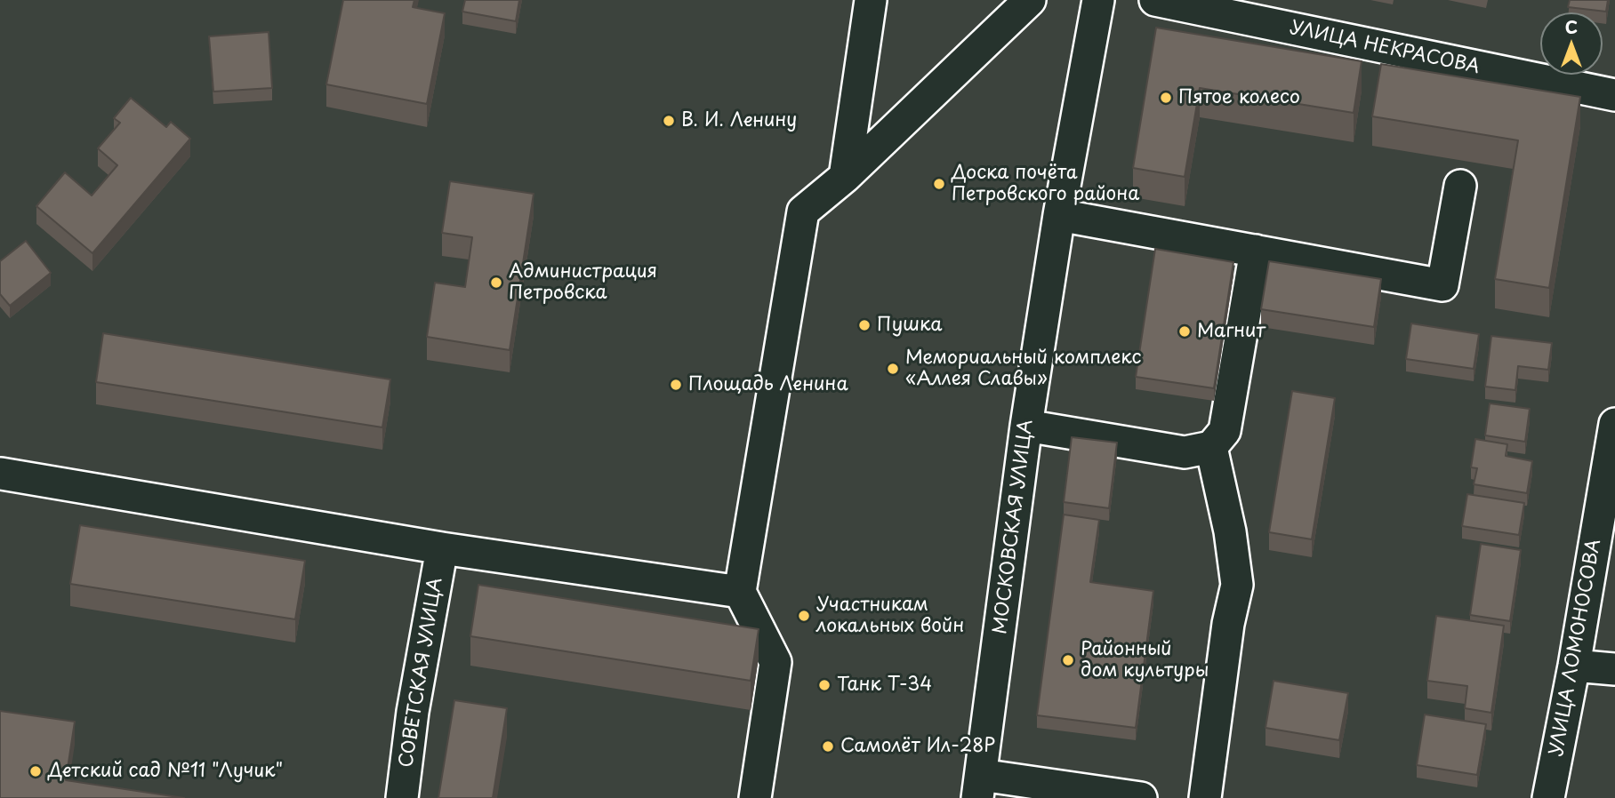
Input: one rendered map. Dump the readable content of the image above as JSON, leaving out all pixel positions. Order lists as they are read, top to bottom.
{
  "streets": {
    "street": [
      "УЛИЦА НЕКРАСОВА",
      "МОСКОВСКАЯ УЛИЦА",
      "УЛИЦА ЛОМОНОСОВА",
      "СОВЕТСКАЯ УЛИЦА"
    ]
  },
  "places": [
    "Пятое колесо",
    "В. И. Ленину",
    "Доска почёта Петровского района",
    "Администрация Петровска",
    "Пушка",
    "Магнит",
    "Мемориальный комплекс «Аллея Славы»",
    "Площадь Ленина",
    "Участникам локальных войн",
    "Районный дом культуры",
    "Танк Т-34",
    "Самолёт Ил-28Р",
    "Детский сад №11 \"Лучик\""
  ],
  "north": "top"
}
